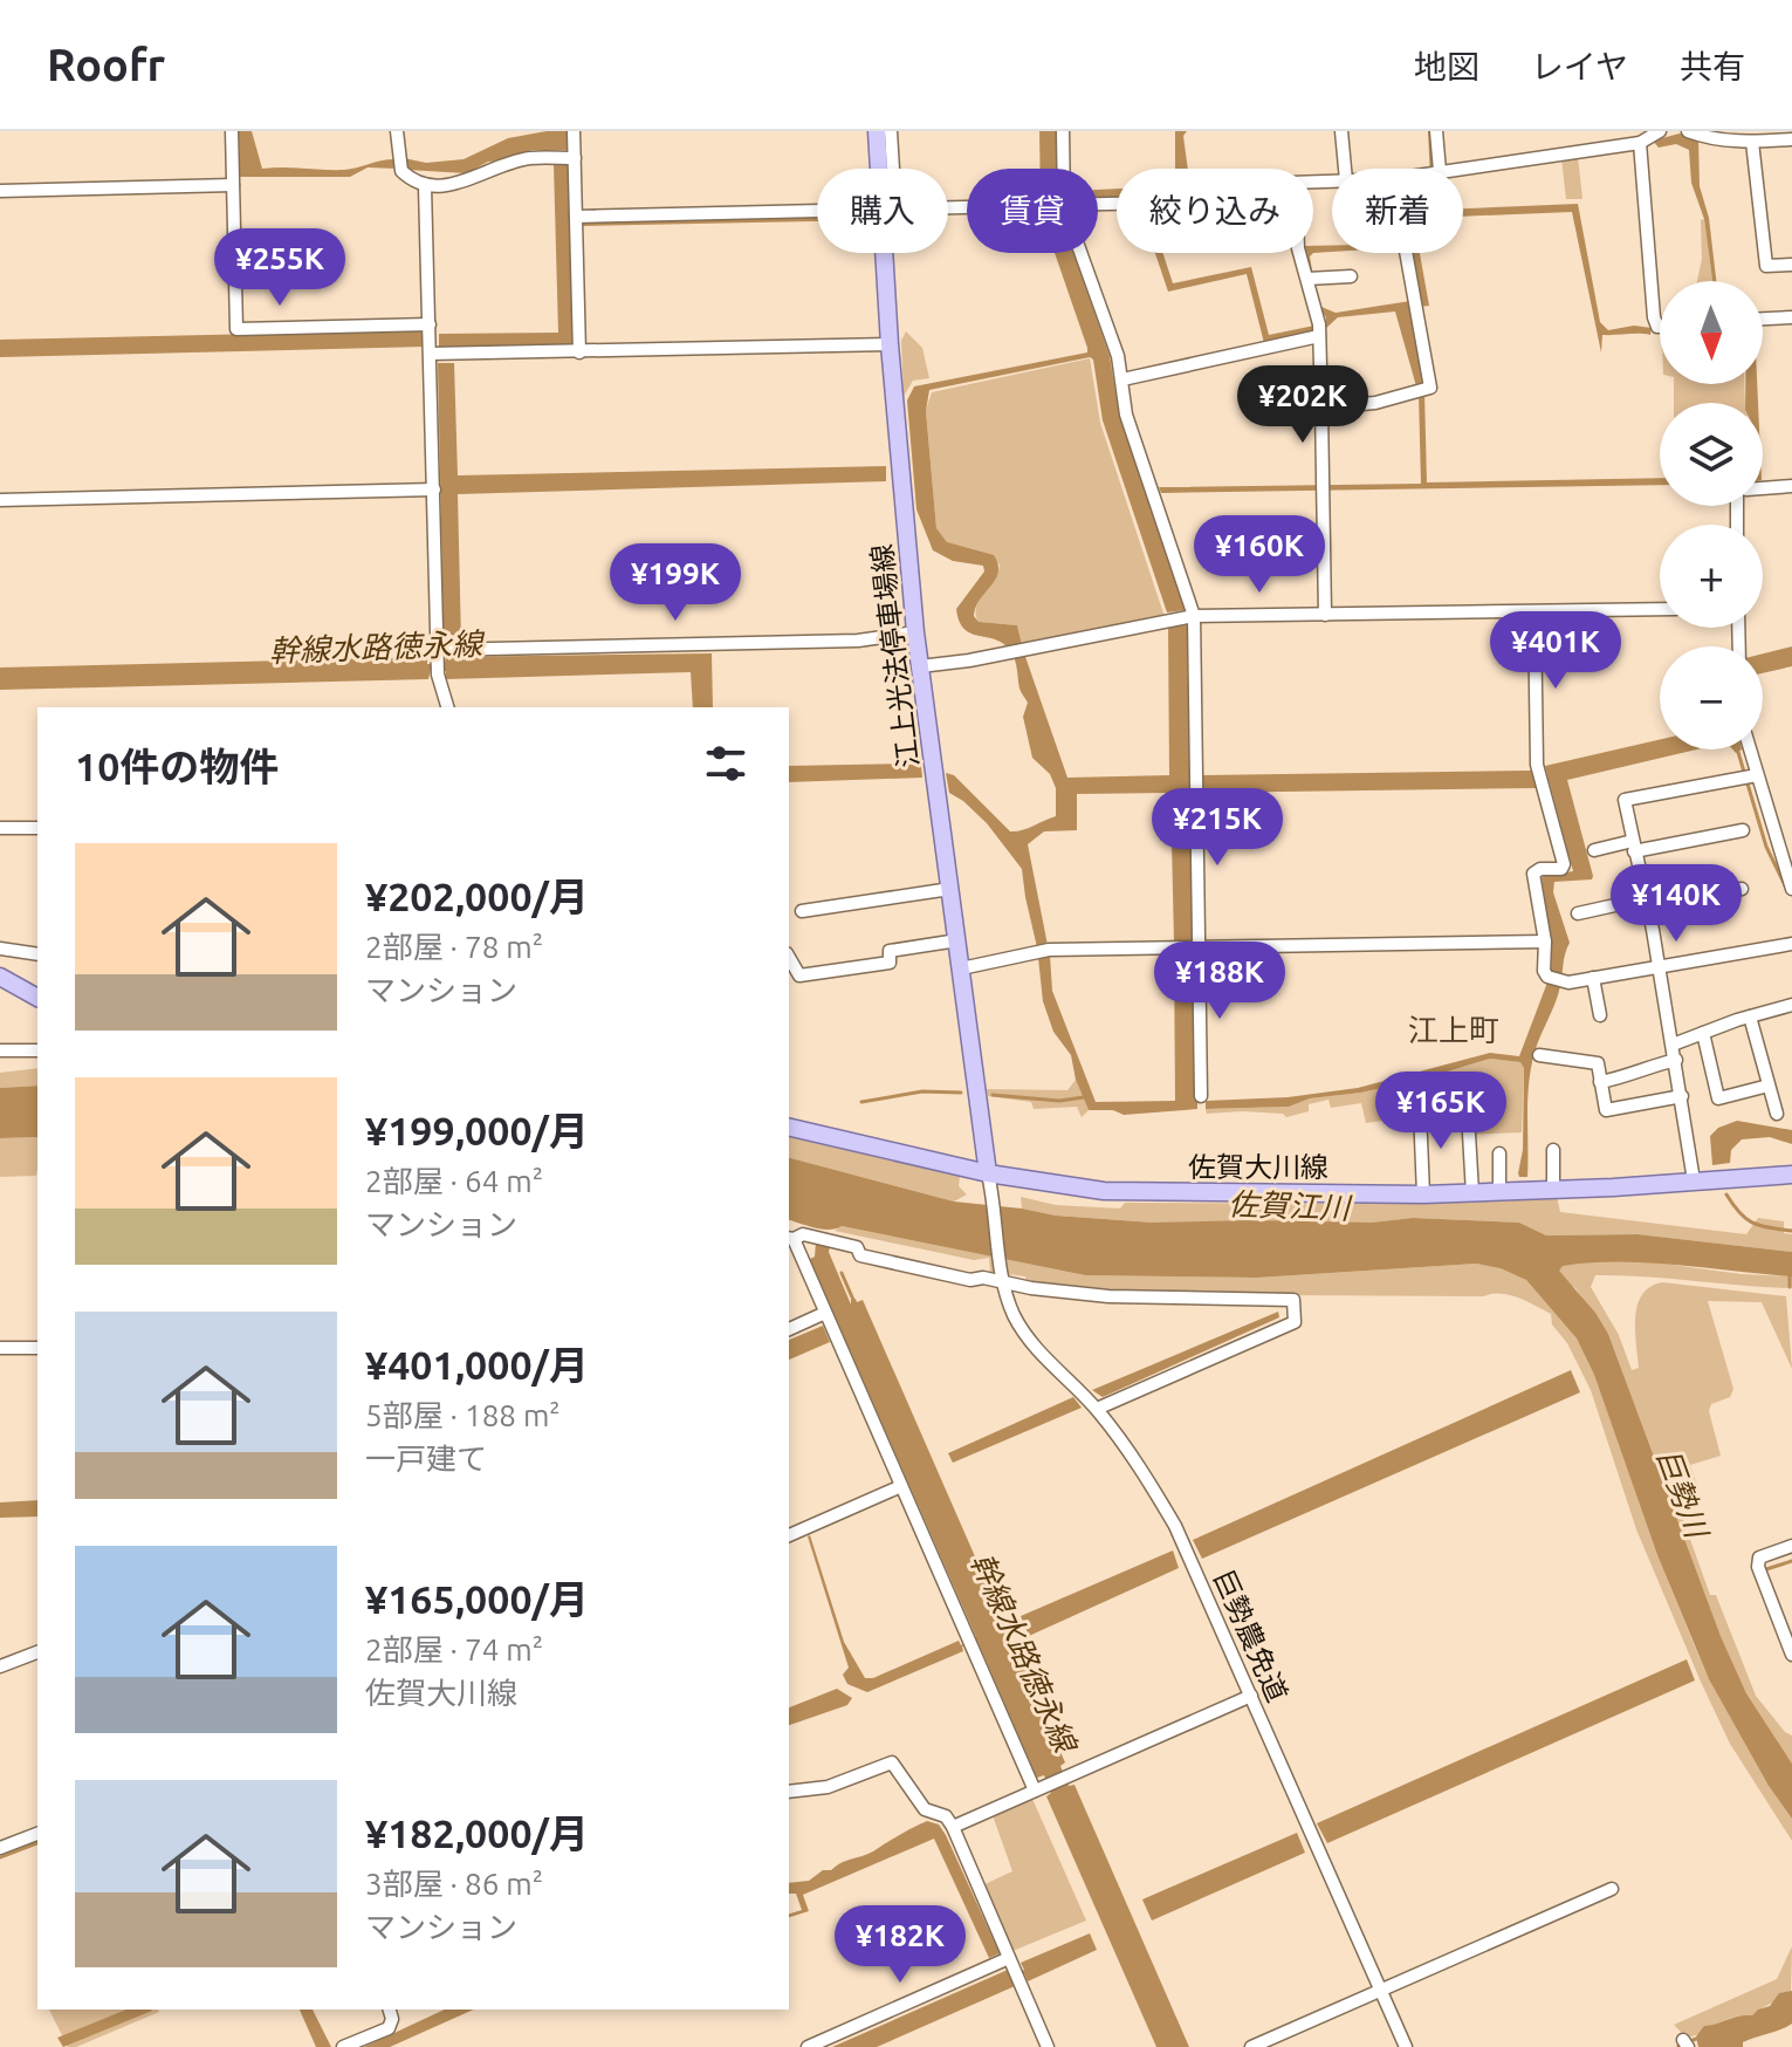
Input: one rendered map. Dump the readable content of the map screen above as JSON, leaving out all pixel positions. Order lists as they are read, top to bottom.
{
  "streets": {
    "main road": ["江上光法停車場線", "佐賀大川線"],
    "street": ["巨勢農免道"]
  },
  "crossings": [
    ["江上光法停車場線", "佐賀大川線"],
    ["江上光法停車場線", "巨勢農免道"],
    ["佐賀大川線", "巨勢農免道"]
  ],
  "districts": ["江上町"],
  "water": ["幹線水路徳永線", "佐賀江川", "巨勢川"],
  "north": "bottom",
  "page": {
    "header": "Roofr",
    "nav": ["地図", "レイヤ", "共有"],
    "chip": [
      "購入",
      "賃貸",
      "絞り込み",
      "新着"
    ],
    "price": [
      "¥255K",
      "¥202K",
      "¥160K",
      "¥199K",
      "¥401K",
      "¥215K",
      "¥140K",
      "¥188K",
      "¥165K",
      "¥182K"
    ],
    "map_buttons": ["+", "−"],
    "heading": "10件の物件",
    "list": [
      {
        "name": "¥202,000/月",
        "note": "2部屋 · 78 m² · マンション"
      },
      {
        "name": "¥199,000/月",
        "note": "2部屋 · 64 m² · マンション"
      },
      {
        "name": "¥401,000/月",
        "note": "5部屋 · 188 m² · 一戸建て"
      },
      {
        "name": "¥165,000/月",
        "note": "2部屋 · 74 m² · 佐賀大川線"
      },
      {
        "name": "¥182,000/月",
        "note": "3部屋 · 86 m² · マンション"
      }
    ]
  }
}
